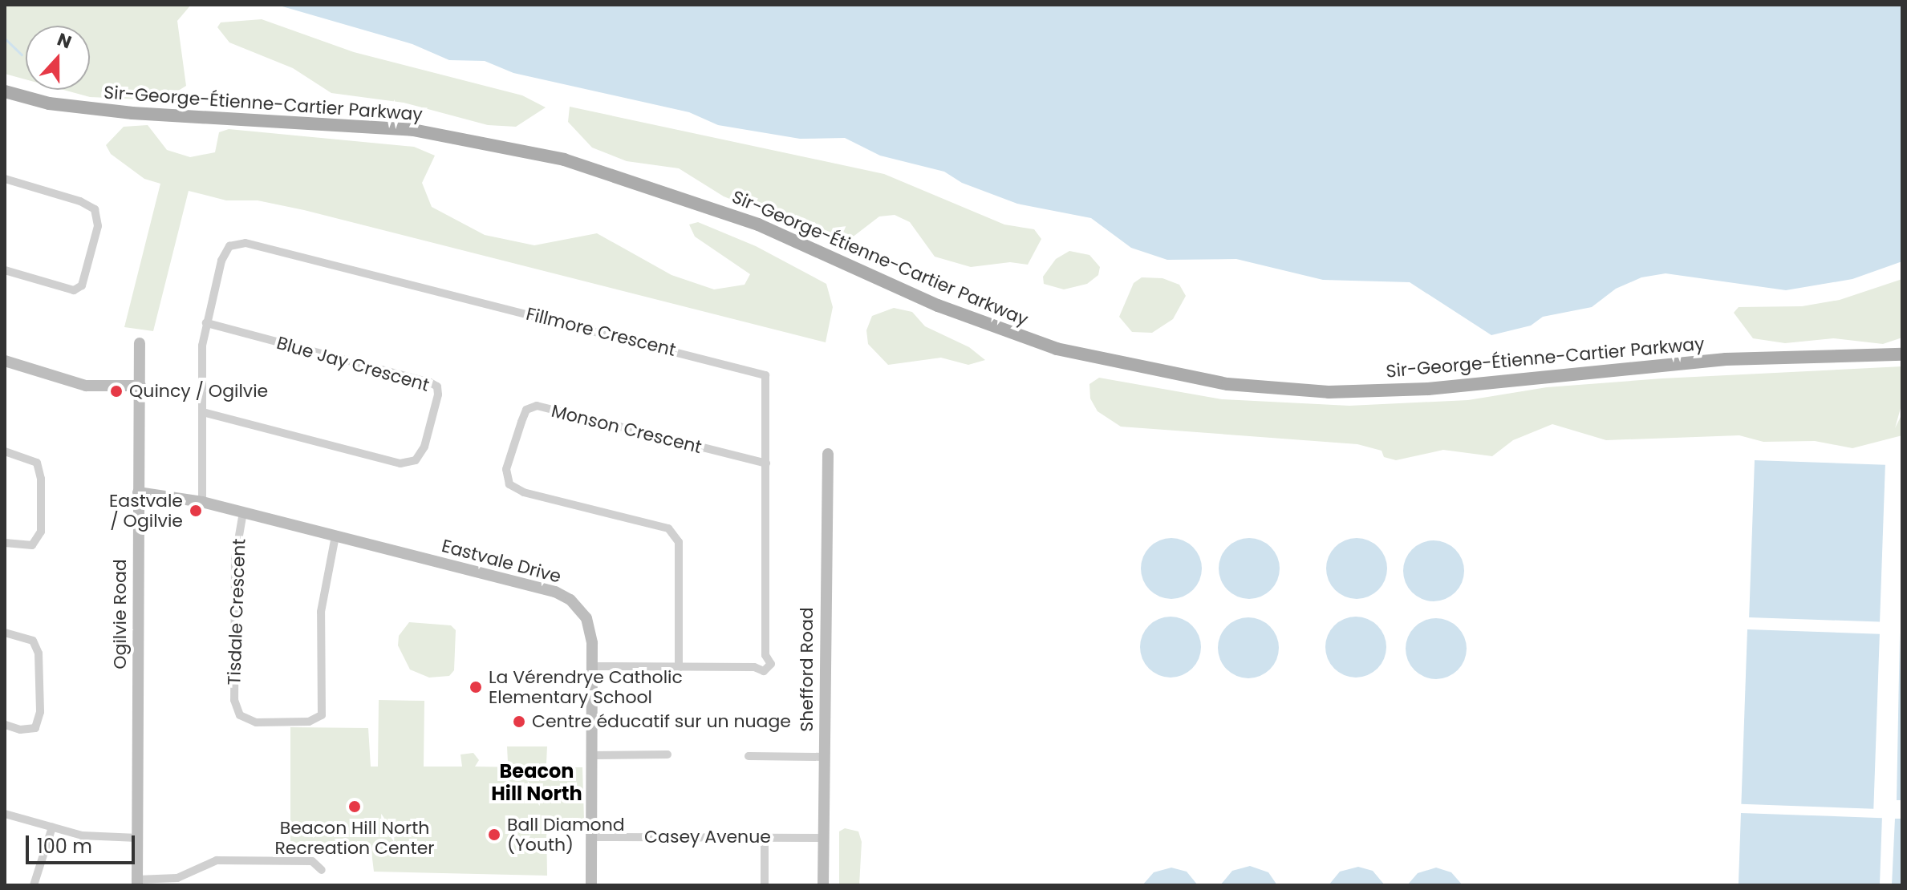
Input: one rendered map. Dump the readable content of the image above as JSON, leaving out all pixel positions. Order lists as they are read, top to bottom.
{
  "streets": {
    "main road": ["Sir-George-Étienne-Cartier Parkway"],
    "street": [
      "Fillmore Crescent",
      "Blue Jay Crescent",
      "Monson Crescent",
      "Eastvale Drive",
      "Tisdale Crescent",
      "Ogilvie Road",
      "Shefford Road",
      "Casey Avenue"
    ]
  },
  "crossings": [
    ["Fillmore Crescent", "Blue Jay Crescent"],
    ["Fillmore Crescent", "Monson Crescent"],
    ["Fillmore Crescent", "Eastvale Drive"],
    ["Eastvale Drive", "Tisdale Crescent"],
    ["Eastvale Drive", "Ogilvie Road"],
    ["Eastvale Drive", "Casey Avenue"],
    ["Shefford Road", "Casey Avenue"]
  ],
  "districts": ["Beacon Hill North"],
  "places": [
    "Quincy / Ogilvie",
    "Eastvale / Ogilvie",
    "La Vérendrye Catholic Elementary School",
    "Centre éducatif sur un nuage",
    "Beacon Hill North Recreation Center",
    "Ball Diamond (Youth)"
  ],
  "scale_bar": "100 m",
  "north": "top"
}
